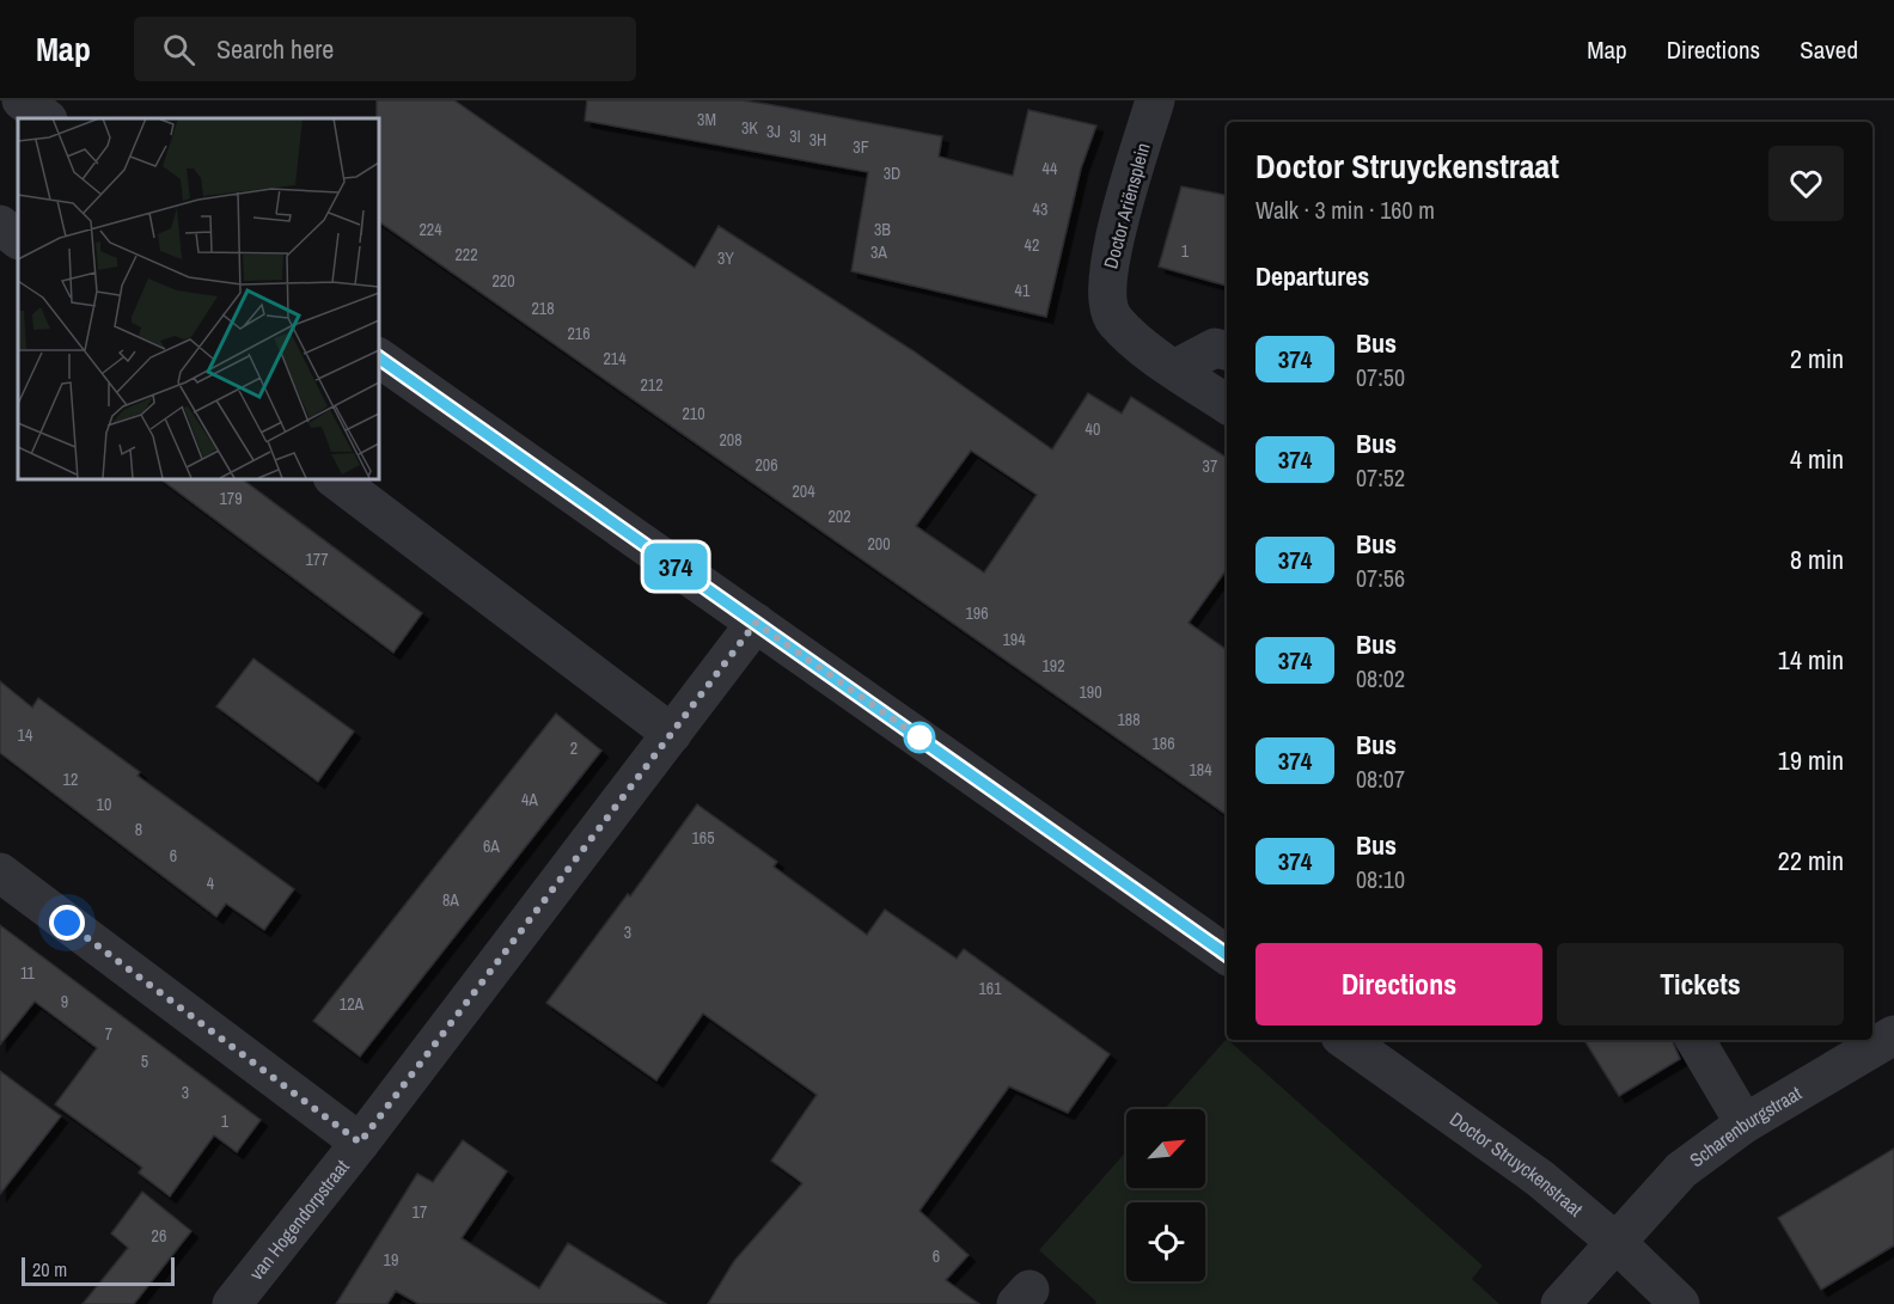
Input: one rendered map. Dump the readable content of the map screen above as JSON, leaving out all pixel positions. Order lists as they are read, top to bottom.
{
  "streets": {
    "street": [
      "Doctor Ariënsplein",
      "Scharenburgstraat",
      "Doctor Struyckenstraat",
      "van Hogendorpstraat"
    ]
  },
  "crossings": [
    ["Scharenburgstraat", "Doctor Struyckenstraat"]
  ],
  "lines": ["bus line 374"],
  "house_numbers": [
    "3M",
    "3K",
    "3J",
    "3I",
    "3H",
    "3F",
    "44",
    "3D",
    "43",
    "224",
    "3B",
    "42",
    "1",
    "3A",
    "222",
    "3Y",
    "220",
    "41",
    "218",
    "216",
    "214",
    "212",
    "210",
    "40",
    "208",
    "206",
    "37",
    "204",
    "179",
    "202",
    "200",
    "177",
    "196",
    "194",
    "192",
    "190",
    "188",
    "14",
    "186",
    "2",
    "184",
    "12",
    "4A",
    "10",
    "8",
    "165",
    "6A",
    "6",
    "4",
    "8A",
    "3",
    "11",
    "161",
    "9",
    "12A",
    "7",
    "5",
    "3",
    "1",
    "17",
    "26",
    "6",
    "19"
  ],
  "scale_bar": "20 m",
  "north": "top right",
  "page": {
    "header": "Map",
    "search": "Search here",
    "nav": ["Map", "Directions", "Saved"],
    "on_map": "374",
    "heading": [
      ["Doctor Struyckenstraat", "Walk · 3 min · 160 m"],
      "Departures"
    ],
    "list": [
      {
        "mark": "374",
        "name": "Bus",
        "note": "07:50",
        "value": "2 min"
      },
      {
        "mark": "374",
        "name": "Bus",
        "note": "07:52",
        "value": "4 min"
      },
      {
        "mark": "374",
        "name": "Bus",
        "note": "07:56",
        "value": "8 min"
      },
      {
        "mark": "374",
        "name": "Bus",
        "note": "08:02",
        "value": "14 min"
      },
      {
        "mark": "374",
        "name": "Bus",
        "note": "08:07",
        "value": "19 min"
      },
      {
        "mark": "374",
        "name": "Bus",
        "note": "08:10",
        "value": "22 min"
      }
    ],
    "buttons": ["Directions", "Tickets"],
    "scale": "20 m"
  }
}
